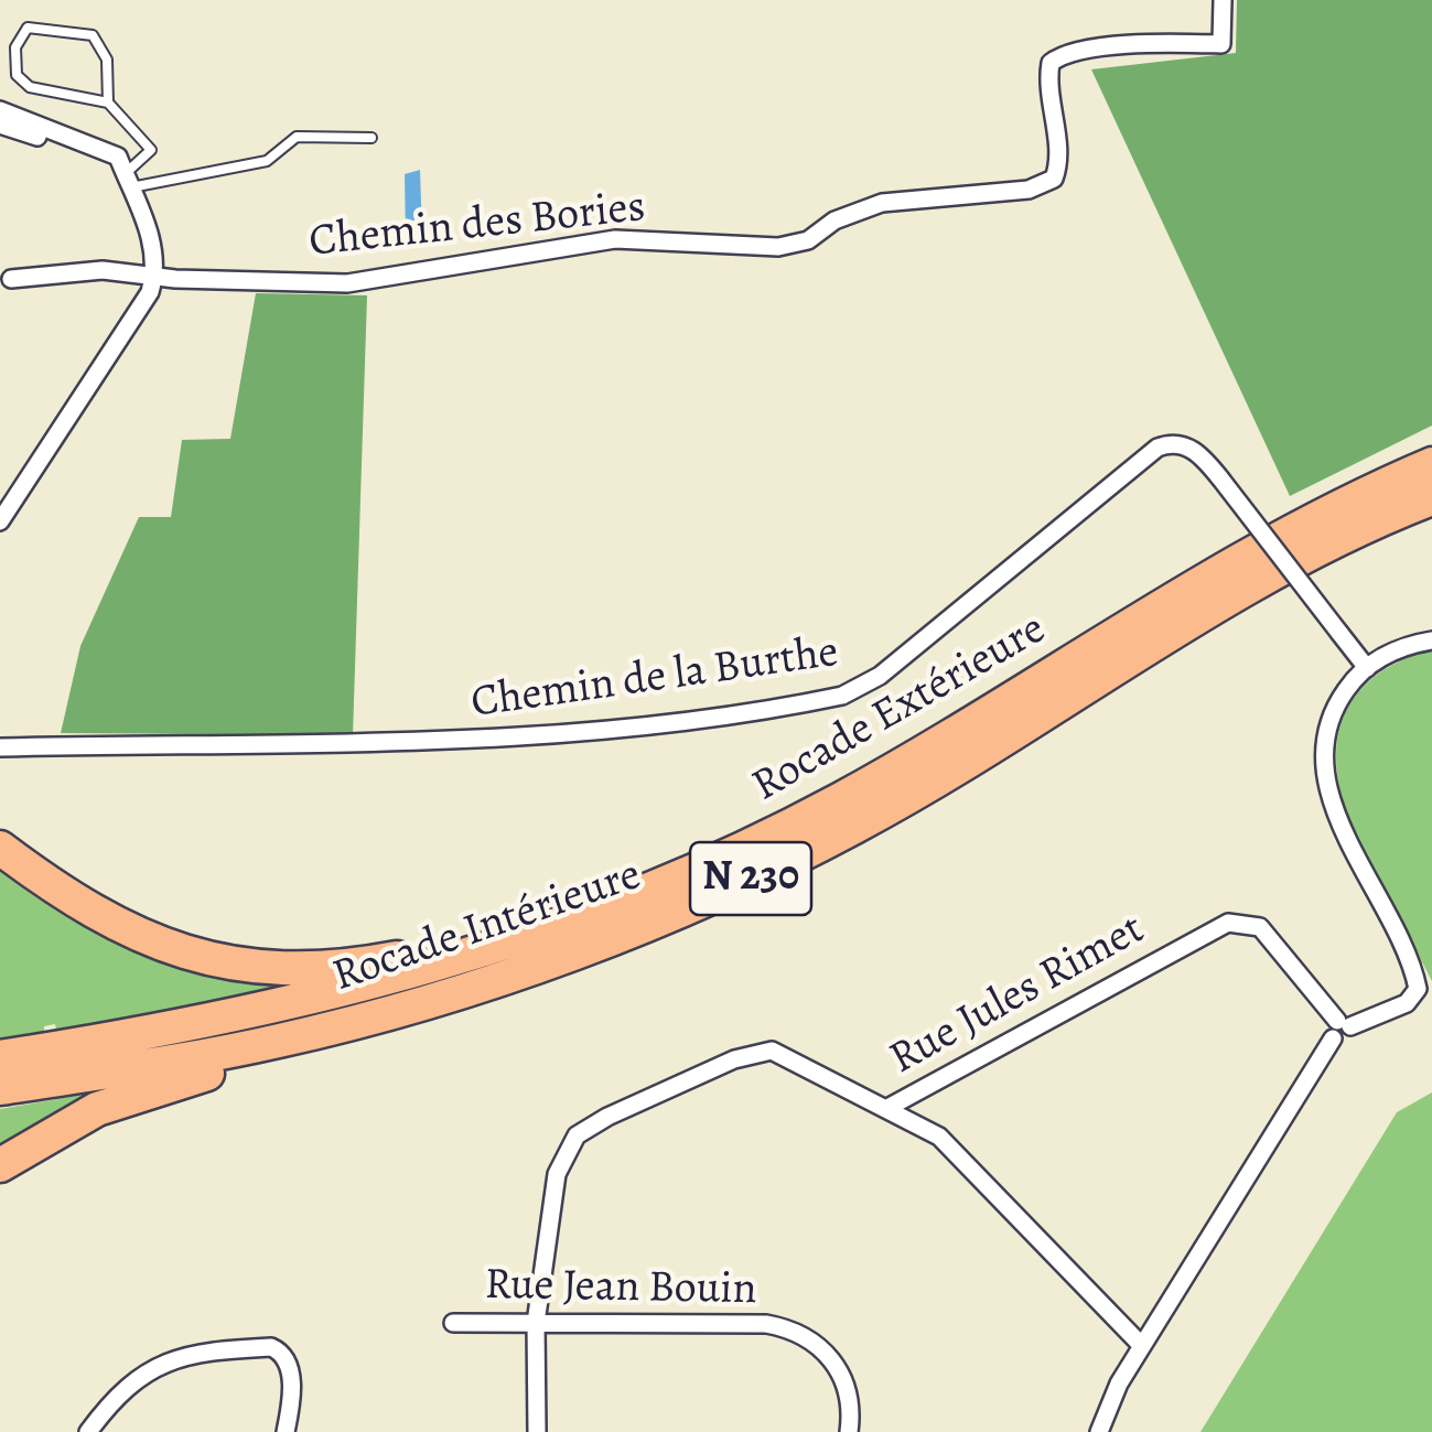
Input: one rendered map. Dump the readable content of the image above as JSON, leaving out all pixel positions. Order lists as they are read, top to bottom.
{
  "streets": {
    "highway": ["Rocade Extérieure", "N 230", "Rocade Intérieure"],
    "street": [
      "Chemin des Bories",
      "Chemin de la Burthe",
      "Rue Jules Rimet",
      "Rue Jean Bouin"
    ]
  },
  "crossings": [
    ["Rue Jules Rimet", "Rue Jean Bouin"]
  ]
}
